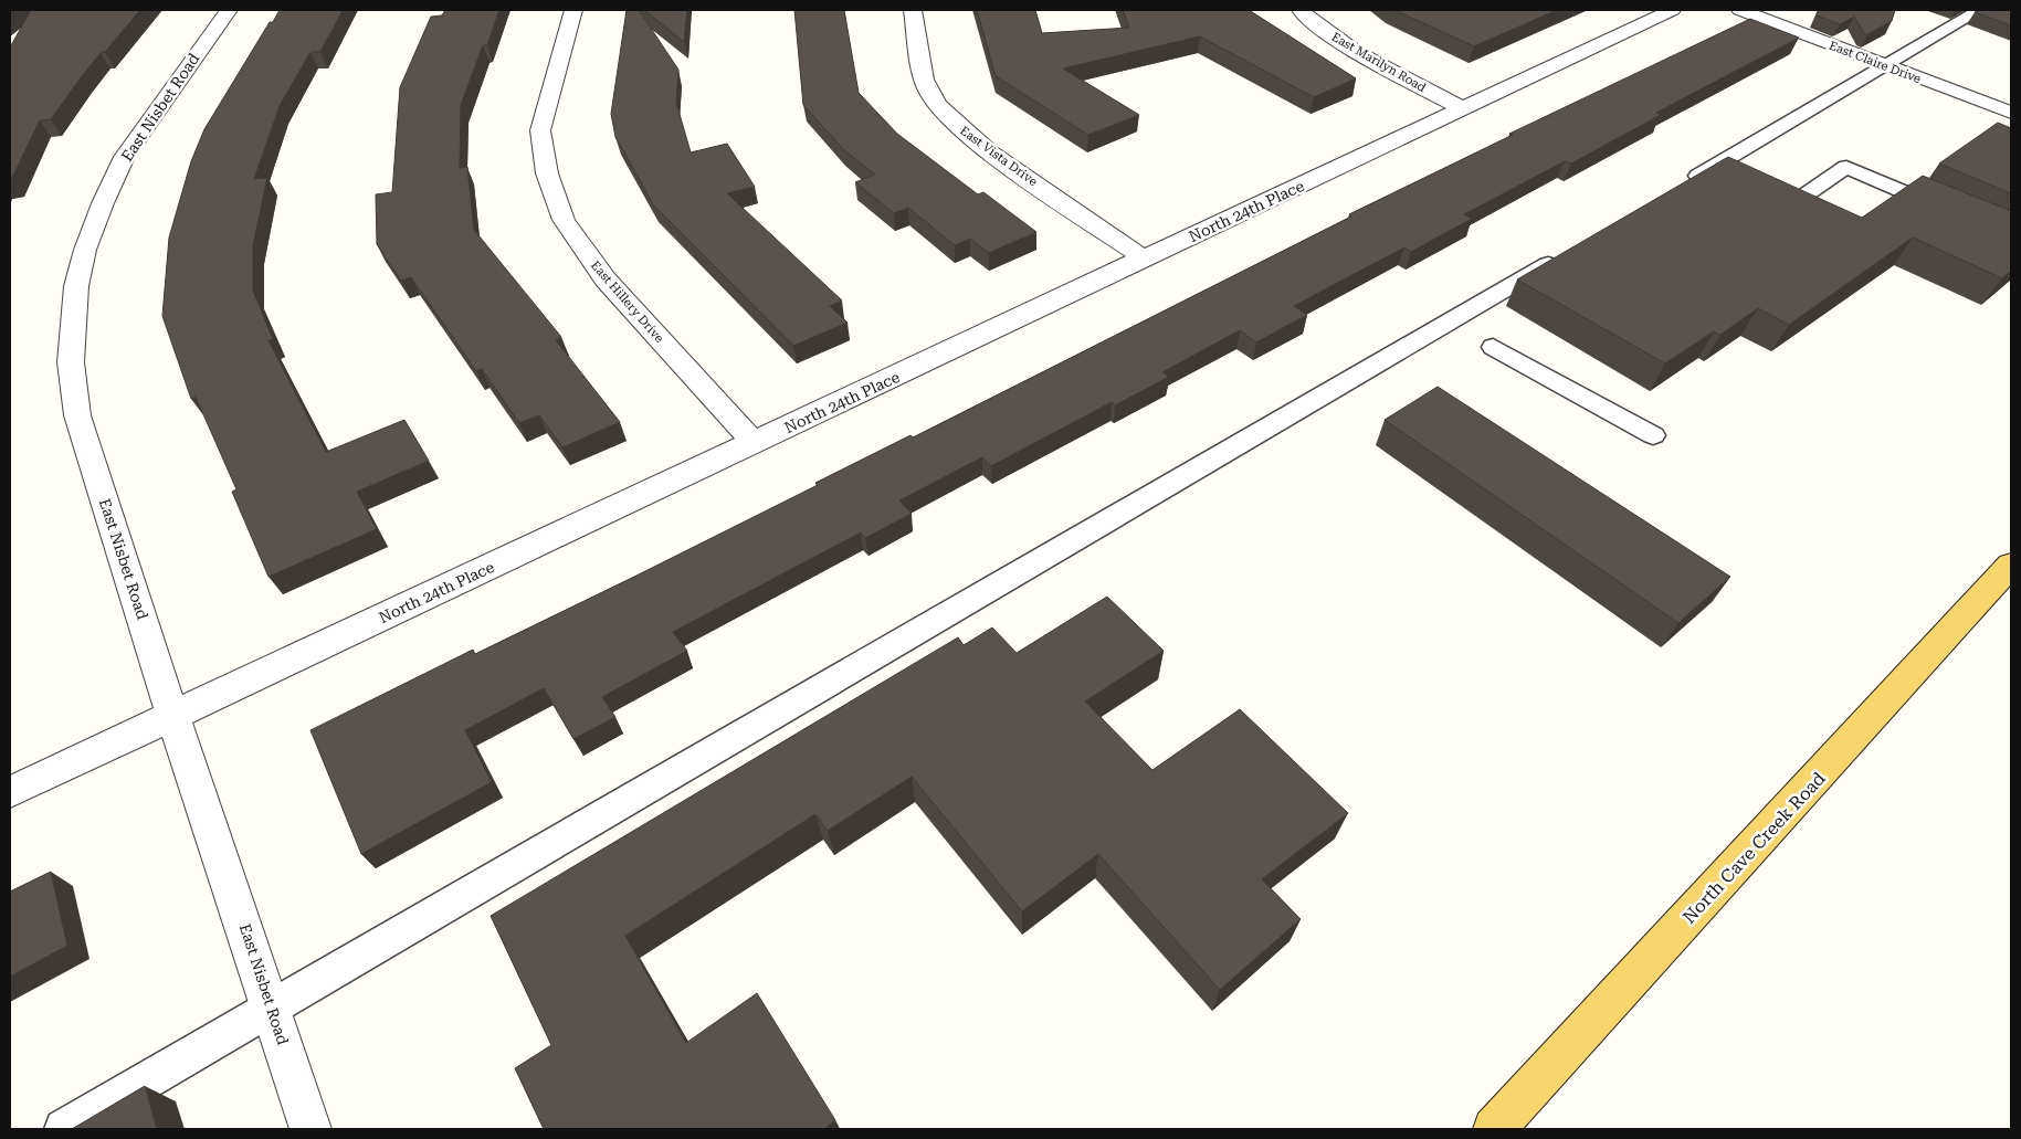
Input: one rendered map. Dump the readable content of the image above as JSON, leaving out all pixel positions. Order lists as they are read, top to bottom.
{
  "streets": {
    "main road": ["North Cave Creek Road"],
    "street": [
      "East Marilyn Road",
      "East Claire Drive",
      "East Nisbet Road",
      "East Vista Drive",
      "North 24th Place",
      "East Hillery Drive"
    ]
  },
  "crossings": [
    ["East Marilyn Road", "North 24th Place"],
    ["East Nisbet Road", "North 24th Place"],
    ["East Vista Drive", "North 24th Place"],
    ["North 24th Place", "East Hillery Drive"]
  ]
}
